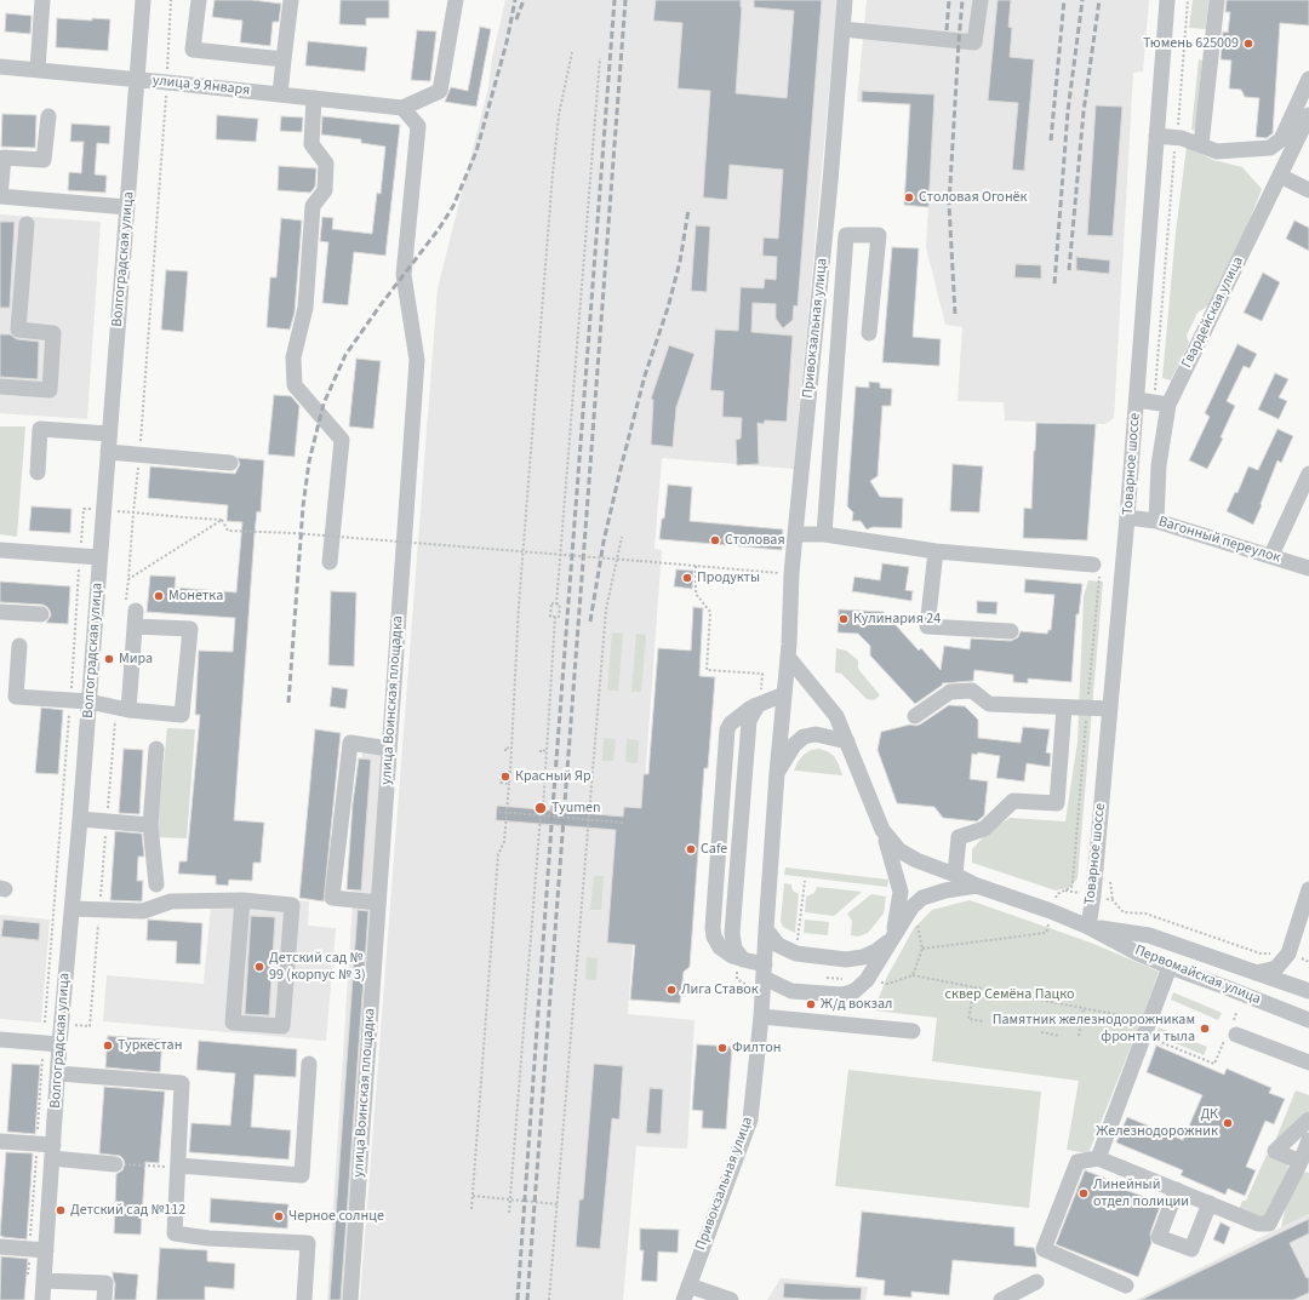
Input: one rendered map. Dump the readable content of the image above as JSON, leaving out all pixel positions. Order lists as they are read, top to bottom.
{
  "streets": {
    "street": [
      "улица 9 Января",
      "Волгоградская улица",
      "Гвардейская улица",
      "Привокзальная улица",
      "Товарное шоссе",
      "Вагонный переулок",
      "улица Воинская площадка",
      "Первомайская улица"
    ]
  },
  "crossings": [
    ["улица 9 Января", "Волгоградская улица"],
    ["улица 9 Января", "улица Воинская площадка"],
    ["Гвардейская улица", "Вагонный переулок"],
    ["Привокзальная улица", "Первомайская улица"],
    ["Товарное шоссе", "Вагонный переулок"],
    ["Товарное шоссе", "Первомайская улица"]
  ],
  "parks": ["сквер Семёна Пацко"],
  "places": [
    "Тюмень 625009",
    "Столовая Огонёк",
    "Столовая",
    "Продукты",
    "Монетка",
    "Кулинария 24",
    "Мира",
    "Красный Яр",
    "Tyumen",
    "Cafe",
    "Детский сад № 99 (корпус № 3)",
    "Лига Ставок",
    "Ж/д вокзал",
    "Памятник железнодорожникам фронта и тыла",
    "Туркестан",
    "Филтон",
    "ДК Железнодорожник",
    "Линейный отдел полиции",
    "Детский сад №112",
    "Черное солнце"
  ]
}
